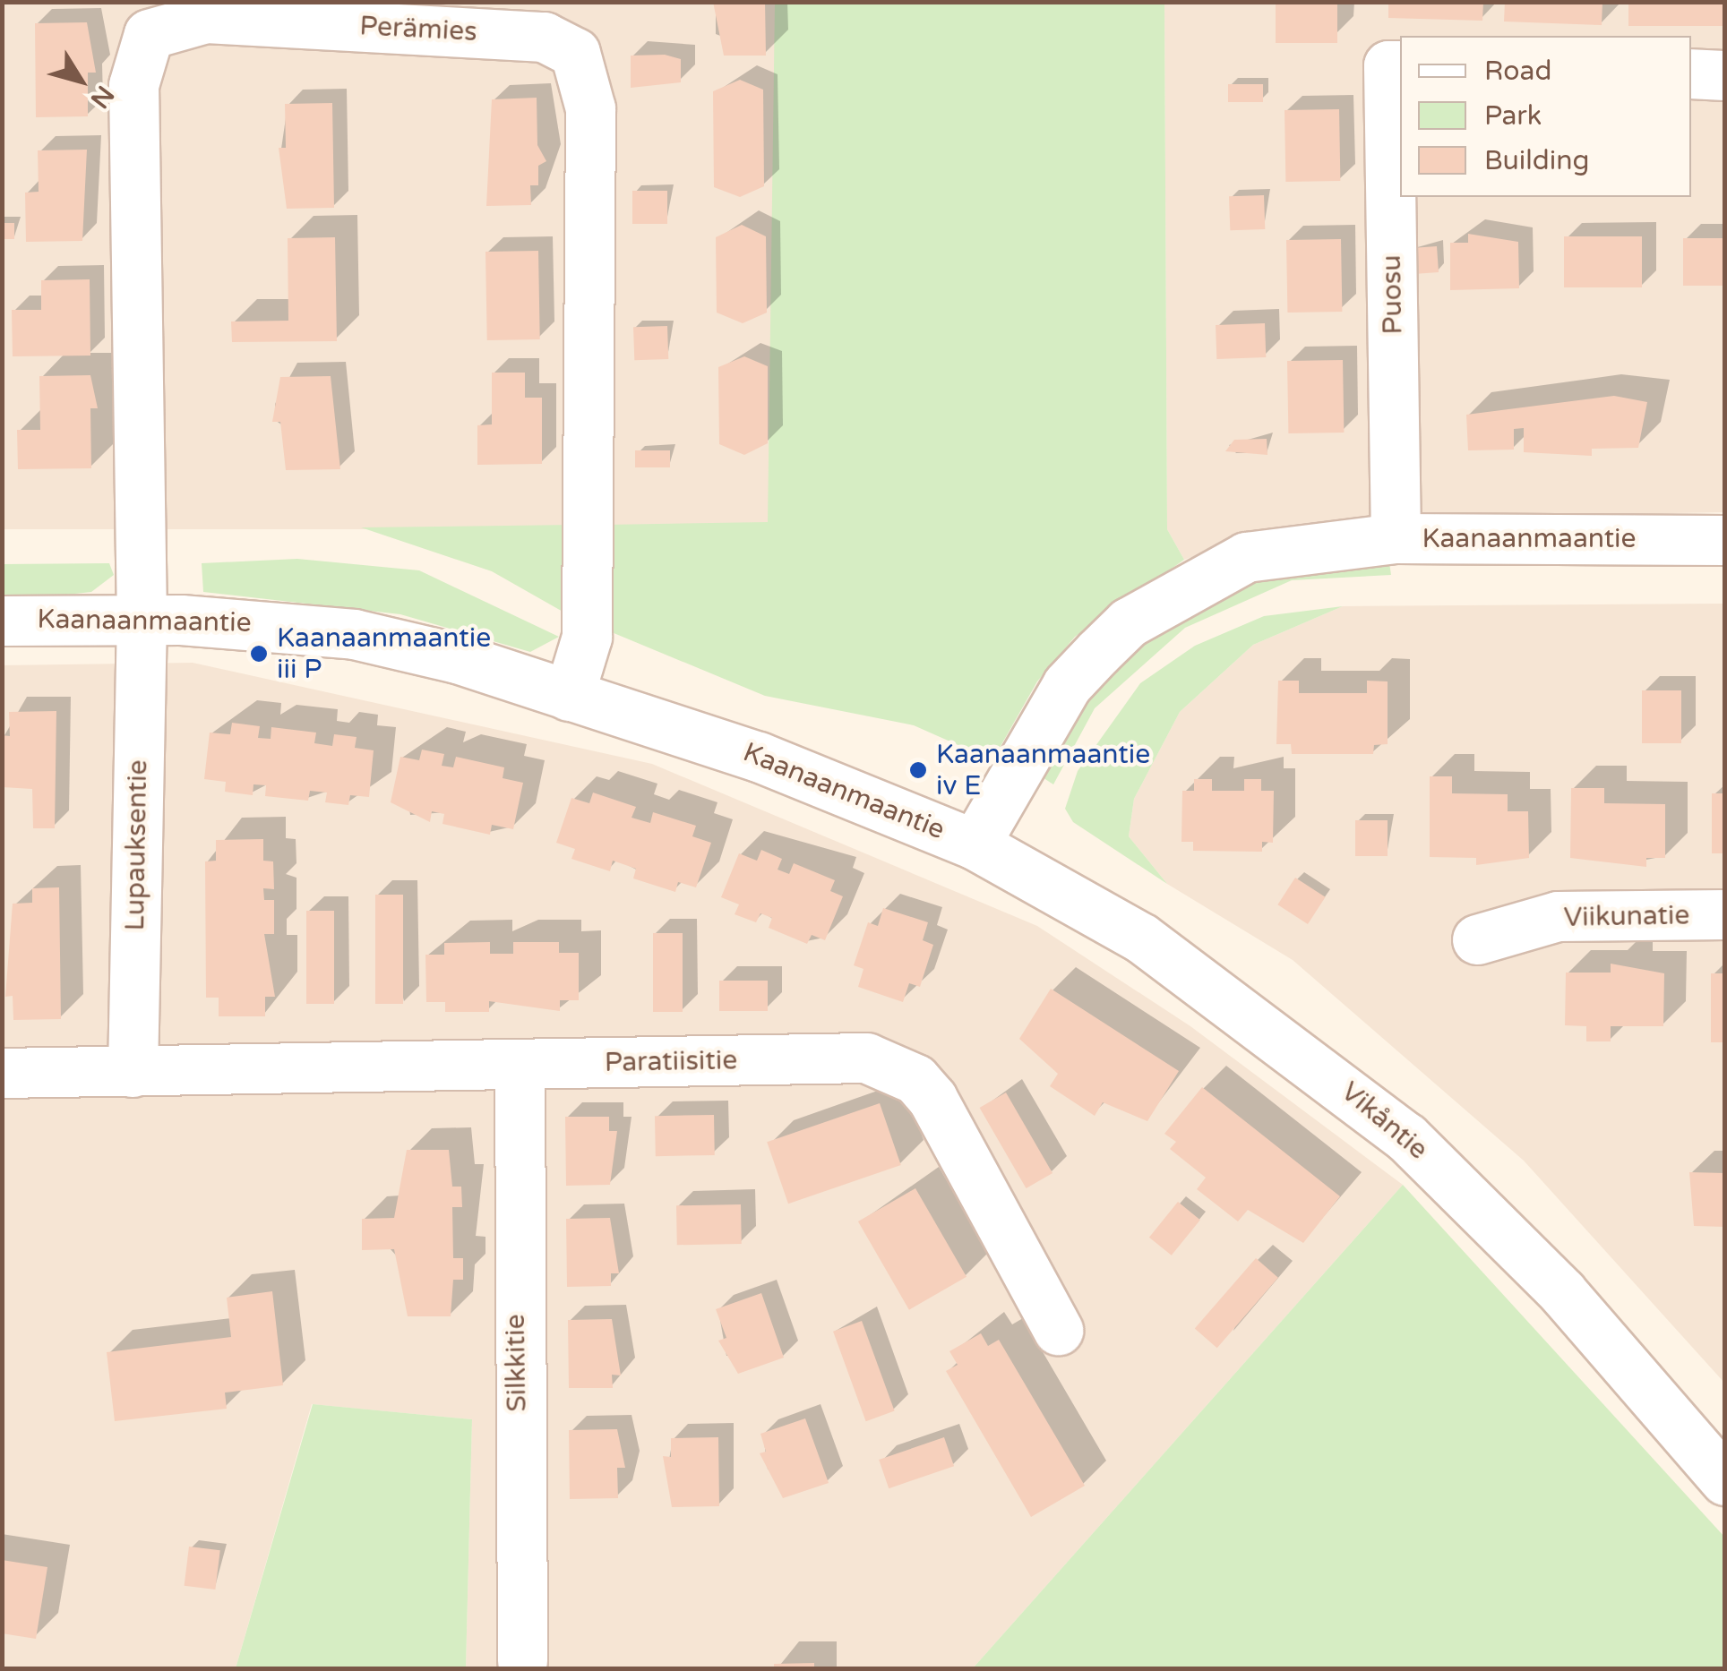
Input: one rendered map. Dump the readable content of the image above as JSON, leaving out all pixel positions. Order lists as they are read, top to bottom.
{
  "streets": {
    "street": [
      "Perämies",
      "Puosu",
      "Kaanaanmaantie",
      "Lupauksentie",
      "Viikunatie",
      "Paratiisitie",
      "Vikåntie",
      "Silkkitie"
    ]
  },
  "crossings": [
    ["Perämies", "Kaanaanmaantie"],
    ["Perämies", "Lupauksentie"],
    ["Puosu", "Kaanaanmaantie"],
    ["Kaanaanmaantie", "Lupauksentie"],
    ["Kaanaanmaantie", "Vikåntie"],
    ["Lupauksentie", "Paratiisitie"],
    ["Paratiisitie", "Silkkitie"]
  ],
  "places": ["Kaanaanmaantie iii P", "Kaanaanmaantie iv E"],
  "legend": ["Road", "Park", "Building"],
  "north": "bottom right"
}
